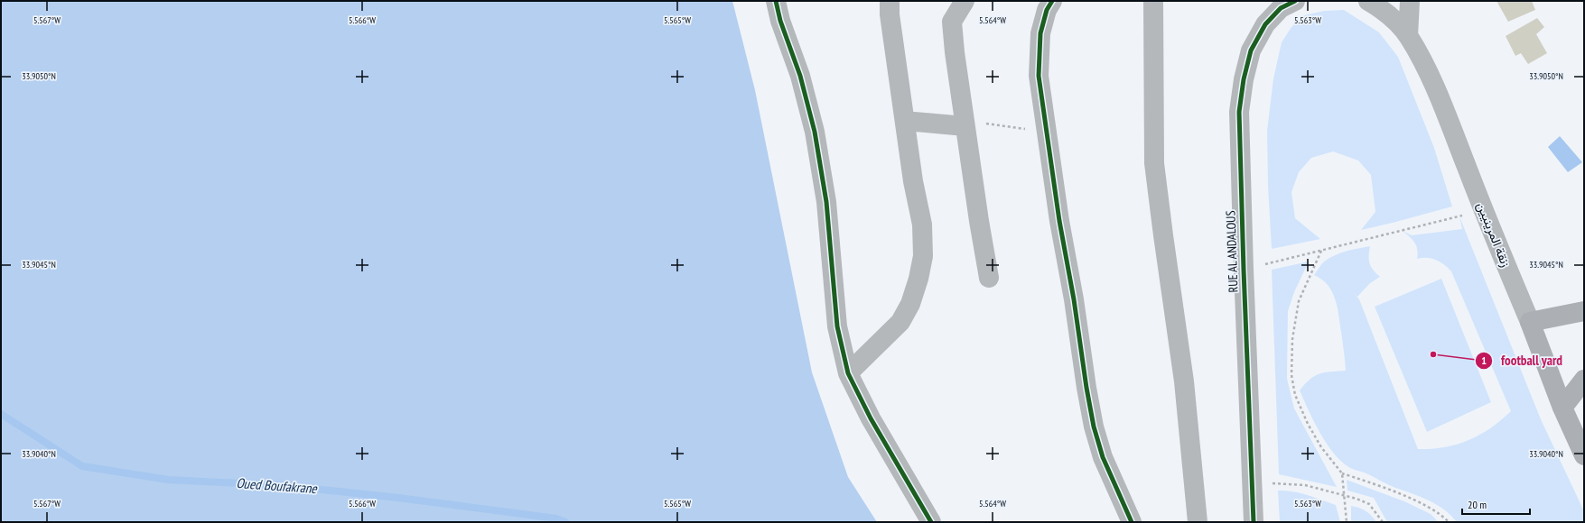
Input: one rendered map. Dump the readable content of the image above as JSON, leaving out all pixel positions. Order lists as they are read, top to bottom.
{
  "streets": {
    "main road": ["زنقة المرينيين"],
    "street": ["RUE AL ANDALOUS"]
  },
  "water": ["Oued Boufakrane"],
  "places": ["football yard"],
  "scale_bar": "20 m",
  "coordinates": [
    "5.567°W",
    "5.566°W",
    "5.565°W",
    "5.564°W",
    "5.563°W",
    "33.9050°N",
    "33.9045°N",
    "33.9040°N"
  ]
}
